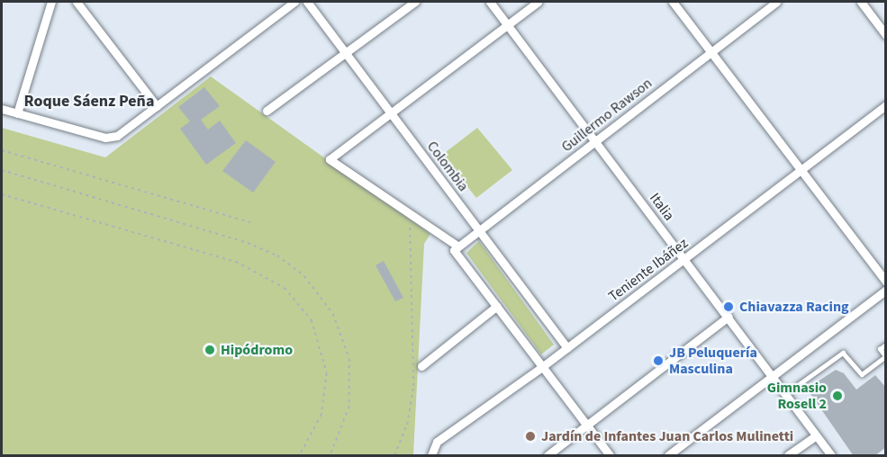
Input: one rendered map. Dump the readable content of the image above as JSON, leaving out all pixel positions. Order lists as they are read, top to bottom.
{
  "streets": {
    "street": [
      "Guillermo Rawson",
      "Colombia",
      "Italia",
      "Teniente Ibáñez"
    ]
  },
  "crossings": [
    ["Guillermo Rawson", "Colombia"],
    ["Guillermo Rawson", "Italia"],
    ["Colombia", "Teniente Ibáñez"],
    ["Italia", "Teniente Ibáñez"]
  ],
  "districts": ["Roque Sáenz Peña"],
  "places": [
    "Chiavazza Racing",
    "Hipódromo",
    "JB Peluquería Masculina",
    "Gimnasio Rosell 2",
    "Jardín de Infantes Juan Carlos Mulinetti"
  ]
}
